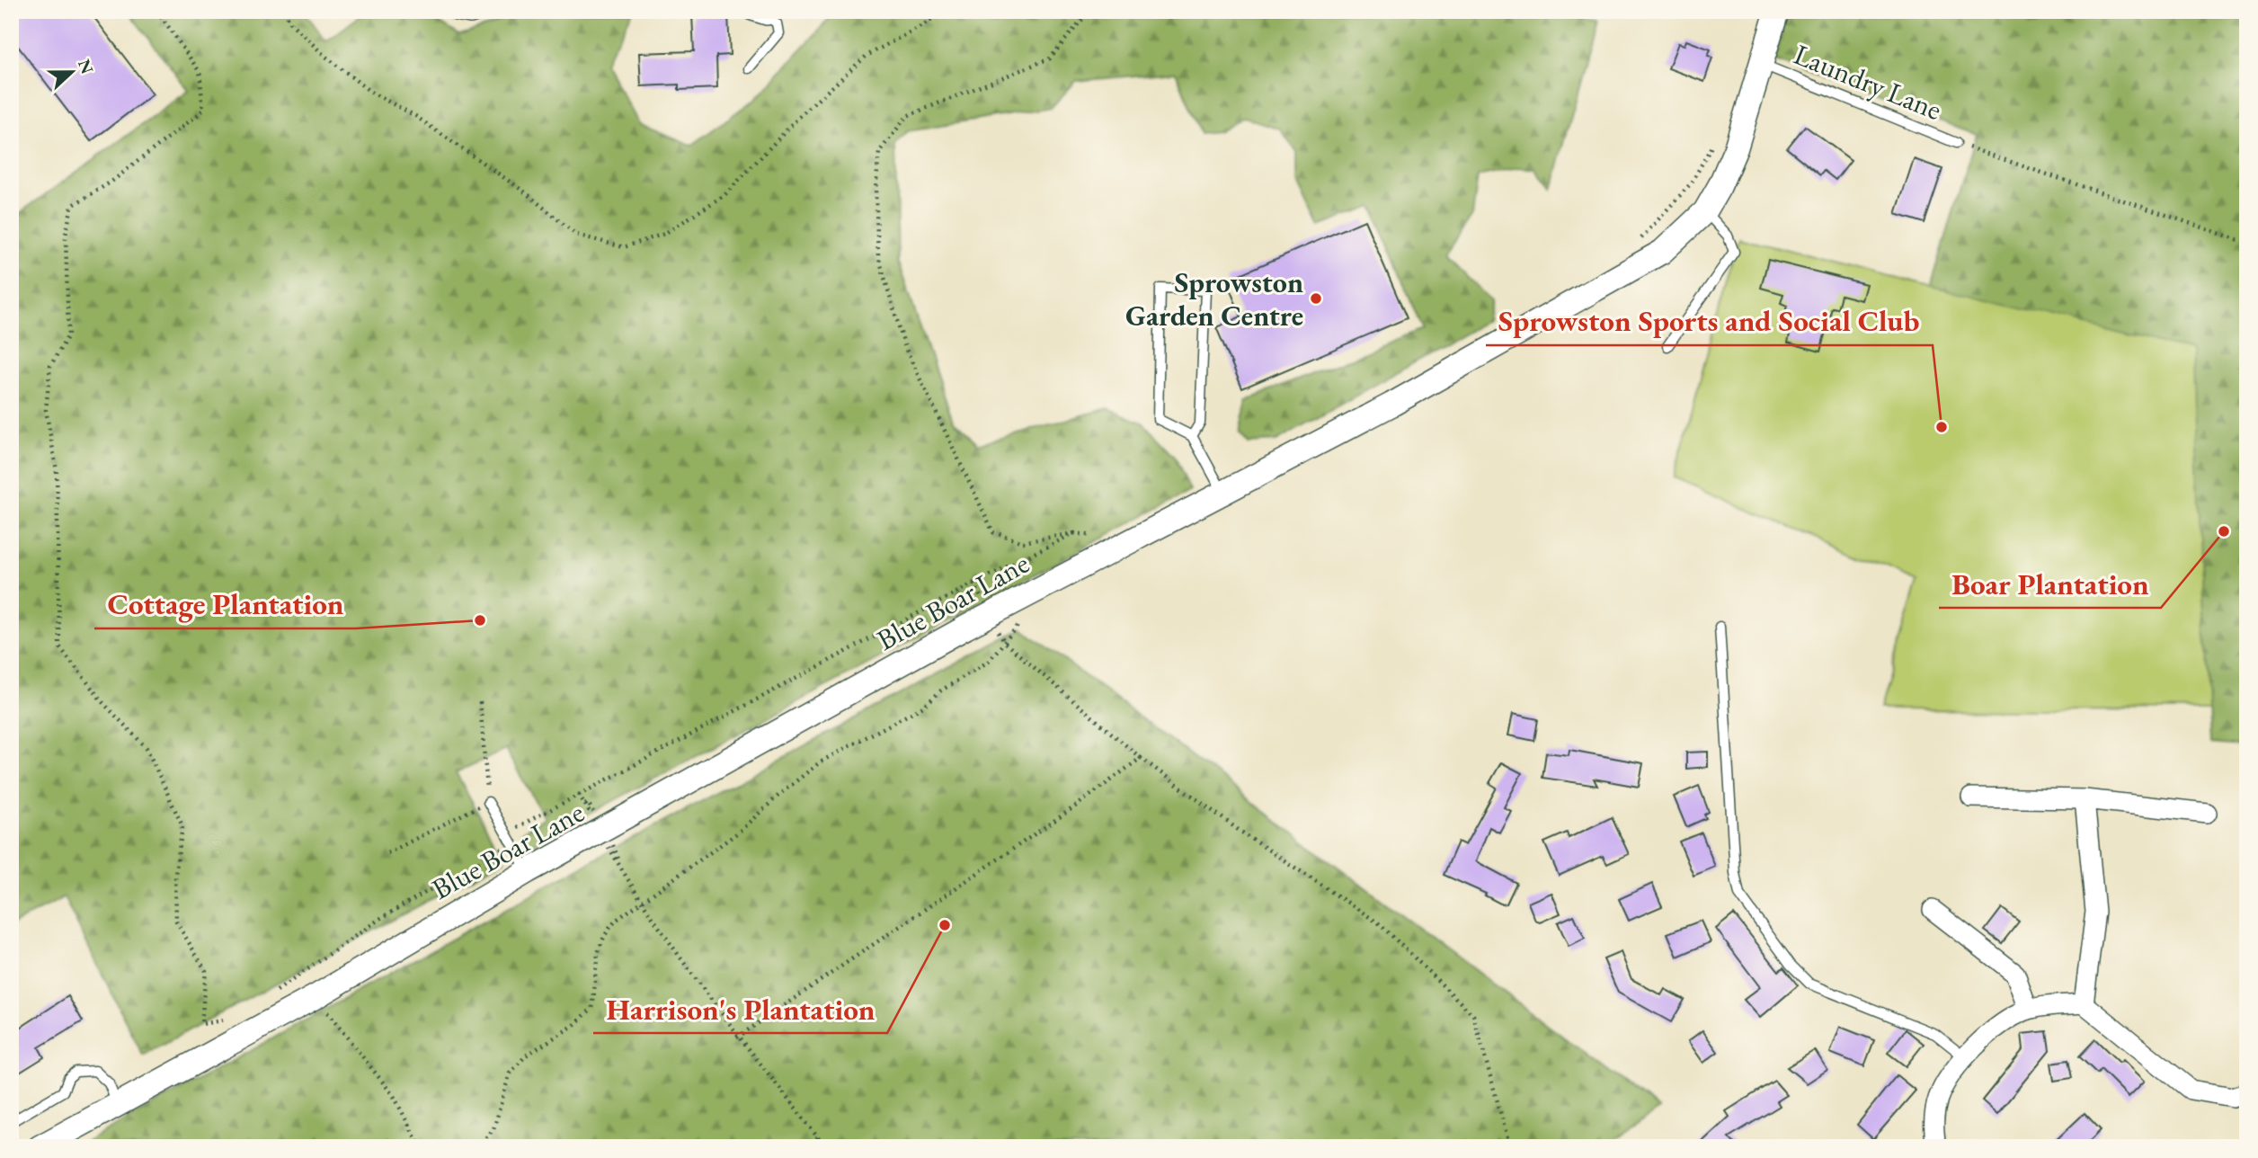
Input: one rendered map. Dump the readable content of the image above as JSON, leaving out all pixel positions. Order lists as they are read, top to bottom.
{
  "streets": {
    "street": ["Blue Boar Lane"],
    "lane": ["Laundry Lane"]
  },
  "crossings": [
    ["Laundry Lane", "Blue Boar Lane"]
  ],
  "places": [
    "Sprowston Garden Centre",
    "Sprowston Sports and Social Club",
    "Boar Plantation",
    "Cottage Plantation",
    "Harrison's Plantation"
  ],
  "north": "right"
}
